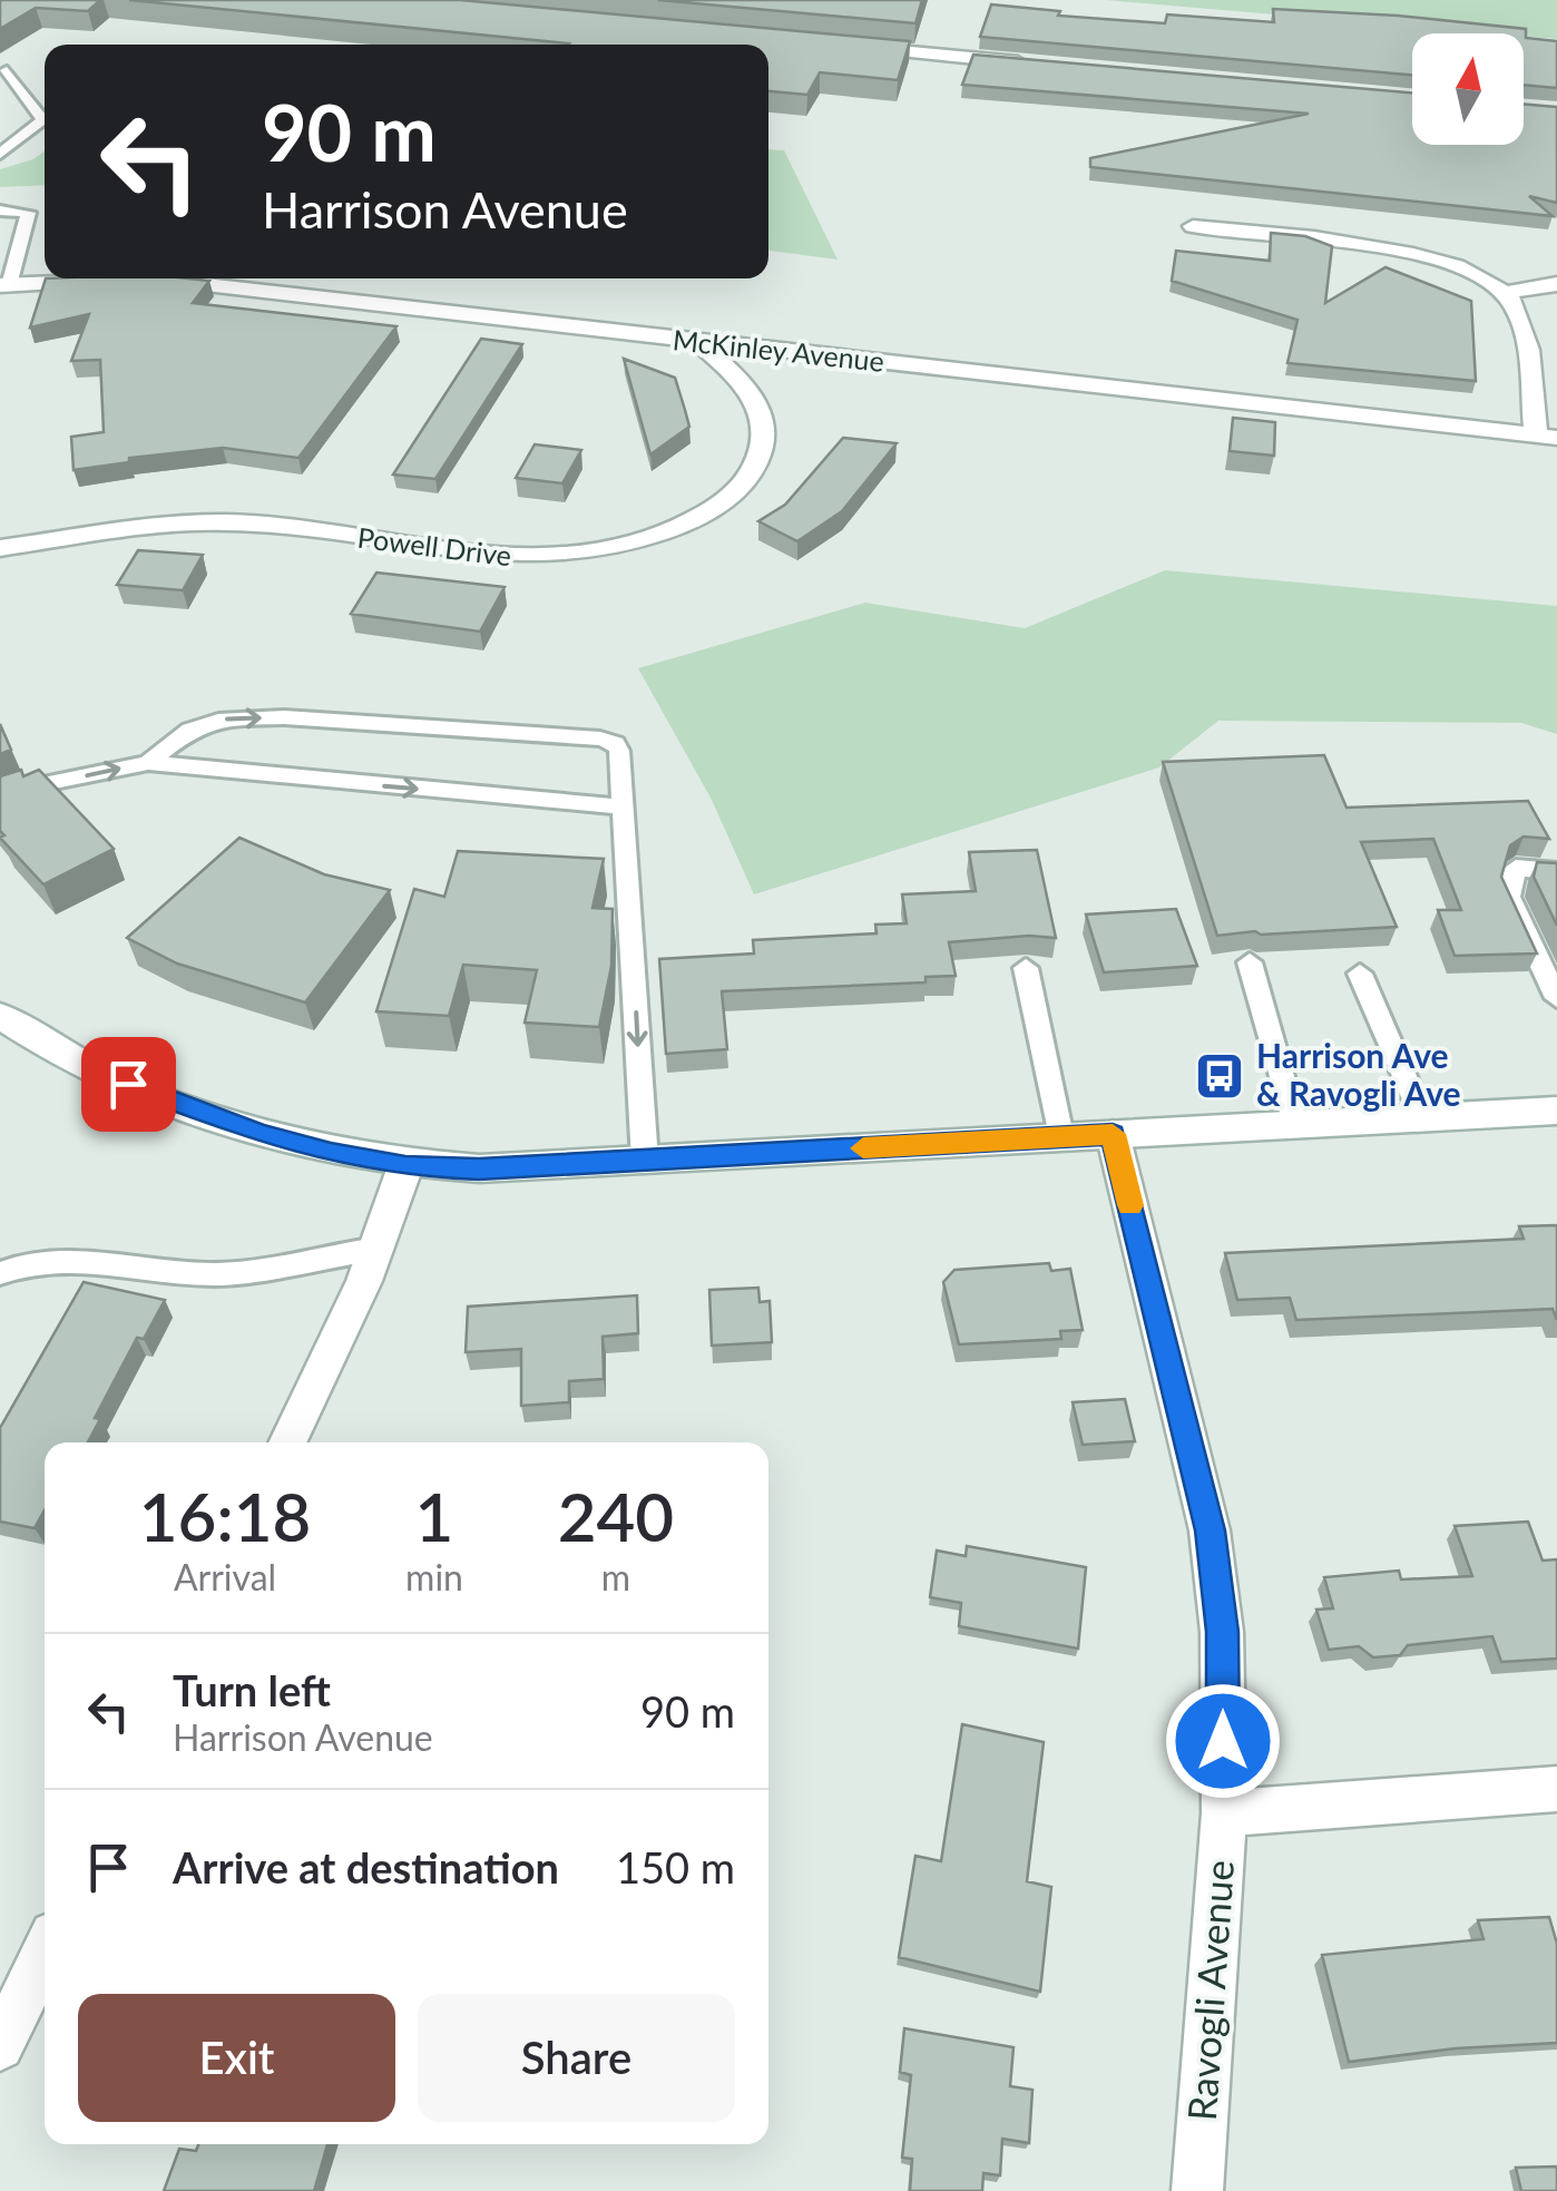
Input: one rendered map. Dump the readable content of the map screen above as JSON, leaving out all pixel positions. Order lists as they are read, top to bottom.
{
  "streets": {
    "street": ["McKinley Avenue", "Powell Drive", "Ravogli Avenue"]
  },
  "crossings": [
    ["McKinley Avenue", "Powell Drive"]
  ],
  "places": {
    "bus stop": ["Harrison Ave & Ravogli Ave"]
  },
  "north": "top",
  "page": {
    "turn": ["90 m", "Harrison Avenue"],
    "eta": [
      "16:18",
      "Arrival",
      "1",
      "min",
      "240",
      "m"
    ],
    "list": [
      {
        "name": "Turn left",
        "note": "Harrison Avenue",
        "value": "90 m"
      },
      {
        "name": "Arrive at destination",
        "value": "150 m"
      }
    ],
    "buttons": ["Exit", "Share"]
  }
}
